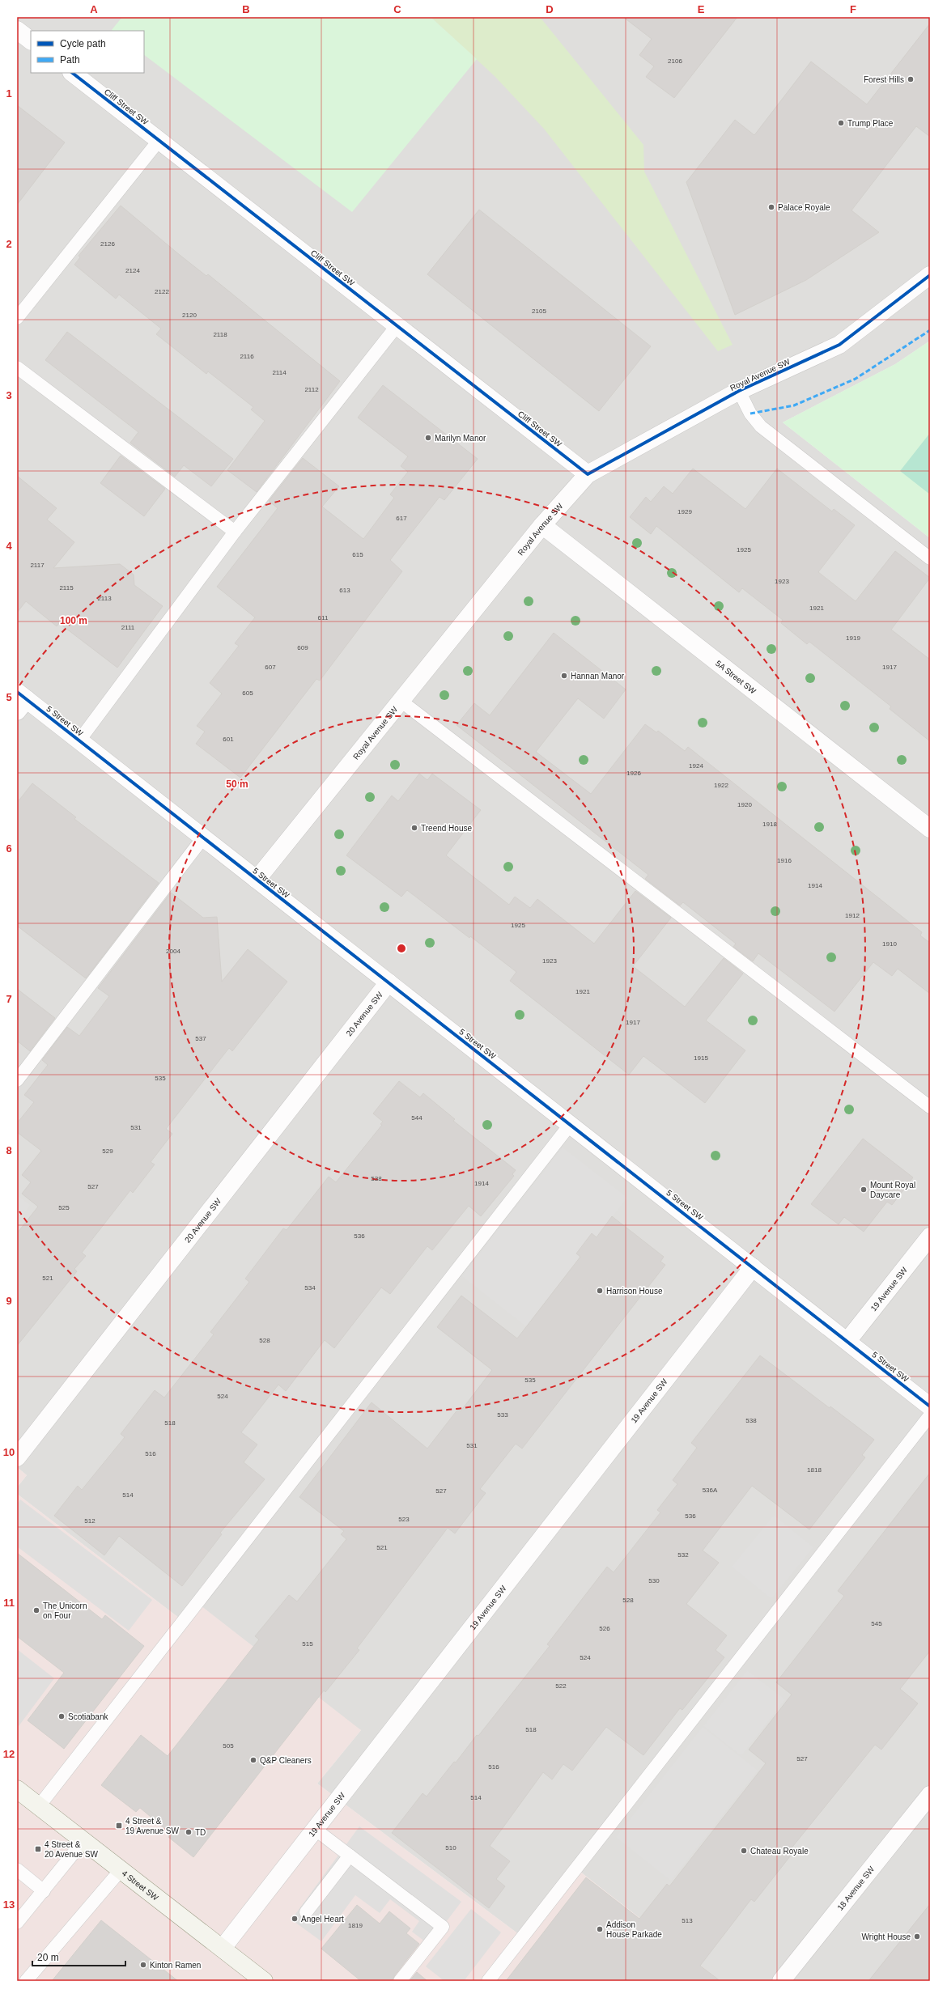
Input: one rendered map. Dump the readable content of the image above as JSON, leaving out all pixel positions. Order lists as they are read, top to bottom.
{
  "streets": {
    "main road": ["4 Street SW"],
    "street": [
      "Cliff Street SW",
      "Royal Avenue SW",
      "5A Street SW",
      "5 Street SW",
      "20 Avenue SW",
      "19 Avenue SW",
      "18 Avenue SW"
    ]
  },
  "crossings": [
    ["Cliff Street SW", "Royal Avenue SW"],
    ["Royal Avenue SW", "5A Street SW"],
    ["Royal Avenue SW", "5 Street SW"],
    ["5 Street SW", "20 Avenue SW"],
    ["5 Street SW", "19 Avenue SW"],
    ["19 Avenue SW", "4 Street SW"]
  ],
  "places": {
    "other": [
      "Forest Hills",
      "Trump Place",
      "Palace Royale",
      "Marilyn Manor",
      "Hannan Manor",
      "Treend House",
      "Mount Royal Daycare",
      "Harrison House",
      "The Unicorn on Four",
      "Scotiabank",
      "Q&P Cleaners",
      "TD",
      "Chateau Royale",
      "Angel Heart",
      "Addison House Parkade",
      "Wright House",
      "Kinton Ramen"
    ],
    "transit": ["4 Street & 19 Avenue SW", "4 Street & 20 Avenue SW"]
  },
  "house_numbers": [
    "2106",
    "2126",
    "2124",
    "2122",
    "2105",
    "2120",
    "2118",
    "2116",
    "2114",
    "2112",
    "1929",
    "617",
    "1925",
    "615",
    "2117",
    "1923",
    "2115",
    "613",
    "2113",
    "1921",
    "611",
    "2111",
    "1919",
    "609",
    "607",
    "1917",
    "605",
    "601",
    "1924",
    "1926",
    "1922",
    "1920",
    "1918",
    "1916",
    "1914",
    "1912",
    "1925",
    "1910",
    "2004",
    "1923",
    "1921",
    "1917",
    "537",
    "1915",
    "535",
    "544",
    "531",
    "529",
    "538",
    "1914",
    "527",
    "525",
    "536",
    "521",
    "534",
    "528",
    "535",
    "524",
    "533",
    "538",
    "518",
    "531",
    "516",
    "1818",
    "536A",
    "527",
    "514",
    "536",
    "523",
    "512",
    "521",
    "532",
    "530",
    "528",
    "545",
    "526",
    "515",
    "524",
    "522",
    "518",
    "505",
    "527",
    "516",
    "514",
    "510",
    "513",
    "1819"
  ],
  "legend": ["Cycle path", "Path"],
  "scale_bar": "20 m",
  "grid": {
    "columns": [
      "A",
      "B",
      "C",
      "D",
      "E",
      "F"
    ],
    "rows": [
      "1",
      "2",
      "3",
      "4",
      "5",
      "6",
      "7",
      "8",
      "9",
      "10",
      "11",
      "12",
      "13"
    ]
  },
  "rings": ["100 m", "50 m"]
}
